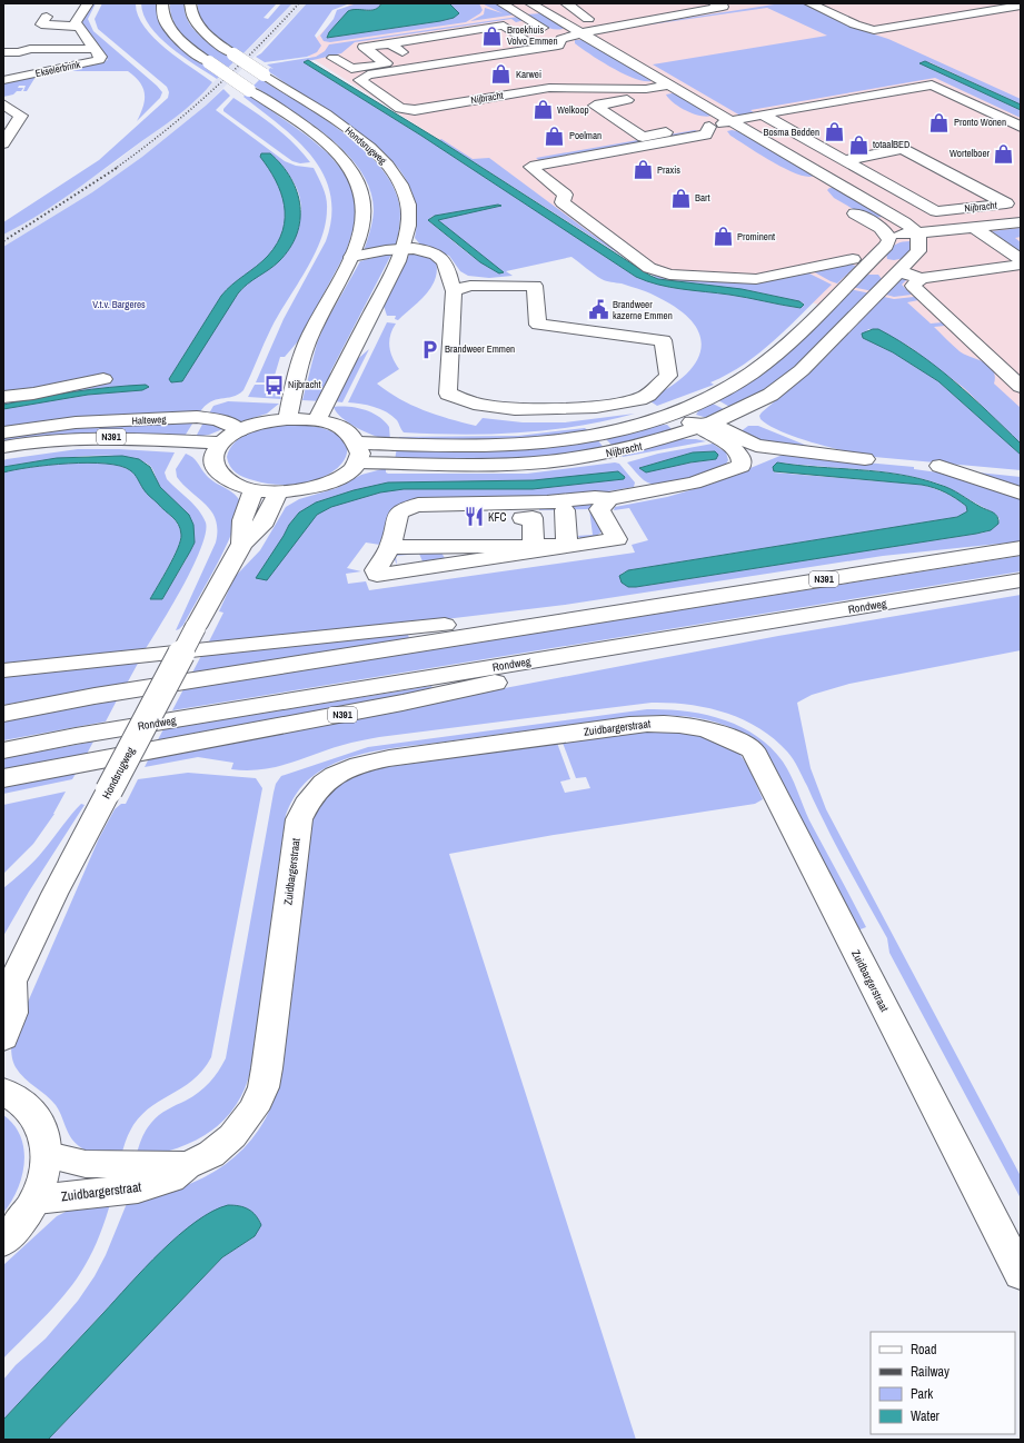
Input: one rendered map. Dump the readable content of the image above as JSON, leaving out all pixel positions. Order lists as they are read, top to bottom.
{
  "streets": {
    "main road": [
      "Ekselerbrink",
      "Nijbracht",
      "Hondsrugweg",
      "Halteweg",
      "N391",
      "Rondweg",
      "Zuidbargerstraat"
    ]
  },
  "crossings": [
    ["N391", "Rondweg"]
  ],
  "parks": ["V.t.v. Bargeres"],
  "places": {
    "shop": [
      "Broekhuis Volvo Emmen",
      "Karwei",
      "Welkoop",
      "Pronto Wonen",
      "Bosma Bedden",
      "Poelman",
      "totaalBED",
      "Wortelboer",
      "Praxis",
      "Bart",
      "Prominent"
    ],
    "public building": ["Brandweer kazerne Emmen"],
    "parking": ["Brandweer Emmen"],
    "bus stop": ["Nijbracht"],
    "restaurant": ["KFC"]
  },
  "legend": [
    "Road",
    "Railway",
    "Park",
    "Water"
  ]
}
